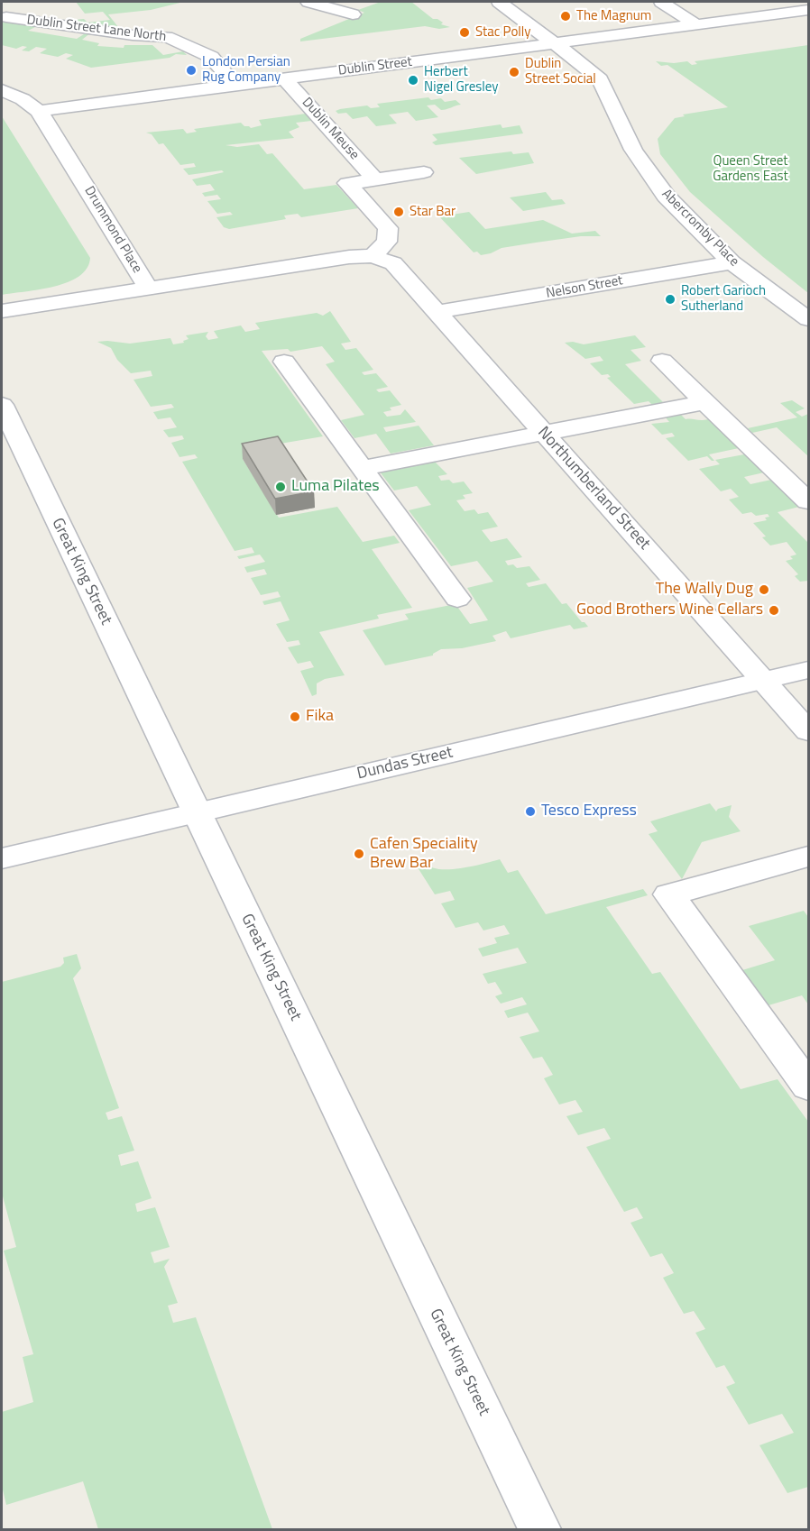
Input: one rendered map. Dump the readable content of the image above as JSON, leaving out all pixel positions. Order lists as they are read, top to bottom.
{
  "streets": {
    "street": [
      "Dublin Street Lane North",
      "Dublin Street",
      "Dublin Meuse",
      "Abercromby Place",
      "Drummond Place",
      "Nelson Street",
      "Northumberland Street",
      "Great King Street",
      "Dundas Street"
    ]
  },
  "crossings": [
    ["Dublin Street Lane North", "Dublin Street"],
    ["Dublin Street", "Dublin Meuse"],
    ["Dublin Street", "Abercromby Place"],
    ["Dublin Street", "Drummond Place"],
    ["Abercromby Place", "Nelson Street"],
    ["Nelson Street", "Northumberland Street"],
    ["Northumberland Street", "Dundas Street"],
    ["Great King Street", "Dundas Street"]
  ],
  "parks": ["Queen Street Gardens East"],
  "places": [
    "The Magnum",
    "Stac Polly",
    "London Persian Rug Company",
    "Dublin Street Social",
    "Herbert Nigel Gresley",
    "Star Bar",
    "Robert Garioch Sutherland",
    "Luma Pilates",
    "The Wally Dug",
    "Good Brothers Wine Cellars",
    "Fika",
    "Tesco Express",
    "Cafen Speciality Brew Bar"
  ]
}
